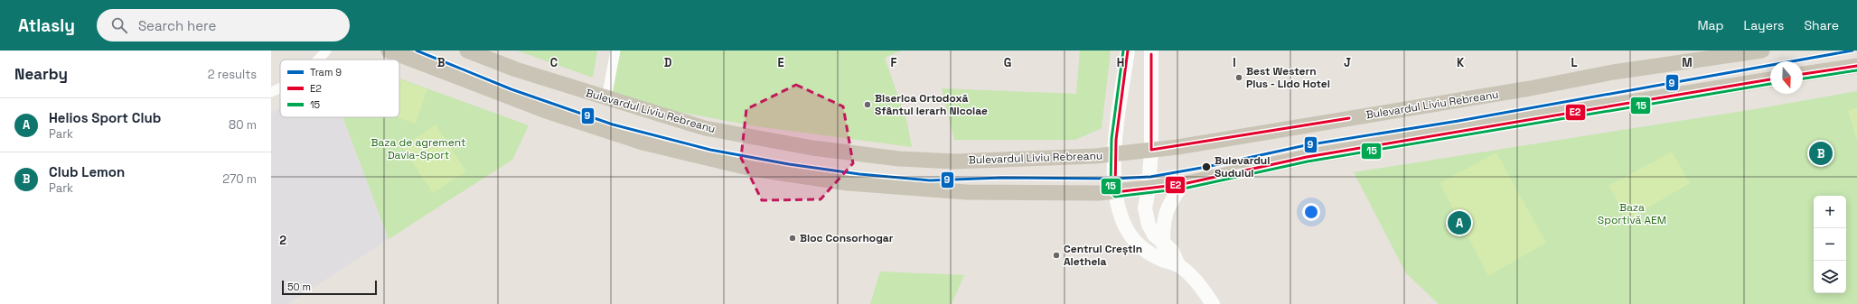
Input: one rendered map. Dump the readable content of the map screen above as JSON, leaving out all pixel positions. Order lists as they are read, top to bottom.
{
  "streets": {
    "main road": ["Bulevardul Liviu Rebreanu"]
  },
  "parks": ["Baza de agrement Davia-Sport", "Baza Sportivă AEM"],
  "places": [
    "Best Western Plus - Lido Hotel",
    "Biserica Ortodoxă Sfântul Ierarh Nicolae",
    "Bulevardul Sudului",
    "Bloc Consorhogar",
    "Centrul Creștin Aletheia"
  ],
  "lines": ["tram line 9", "transit line E2", "transit line 15"],
  "legend": ["Tram 9", "E2", "15"],
  "scale_bar": "50 m",
  "north": "bottom",
  "page": {
    "header": "Atlasly",
    "search": "Search here",
    "nav": ["Map", "Layers", "Share"],
    "heading": ["Nearby", "2 results"],
    "list": [
      {
        "mark": "A",
        "name": "Helios Sport Club",
        "note": "Park",
        "value": "80 m"
      },
      {
        "mark": "B",
        "name": "Club Lemon",
        "note": "Park",
        "value": "270 m"
      }
    ],
    "pins": ["B", "A"],
    "map_buttons": ["+", "−"],
    "scale": "50 m"
  },
  "grid": {
    "columns": [
      "B",
      "C",
      "D",
      "E",
      "F",
      "G",
      "H",
      "I",
      "J",
      "K",
      "L",
      "M"
    ],
    "rows": ["2"]
  }
}
